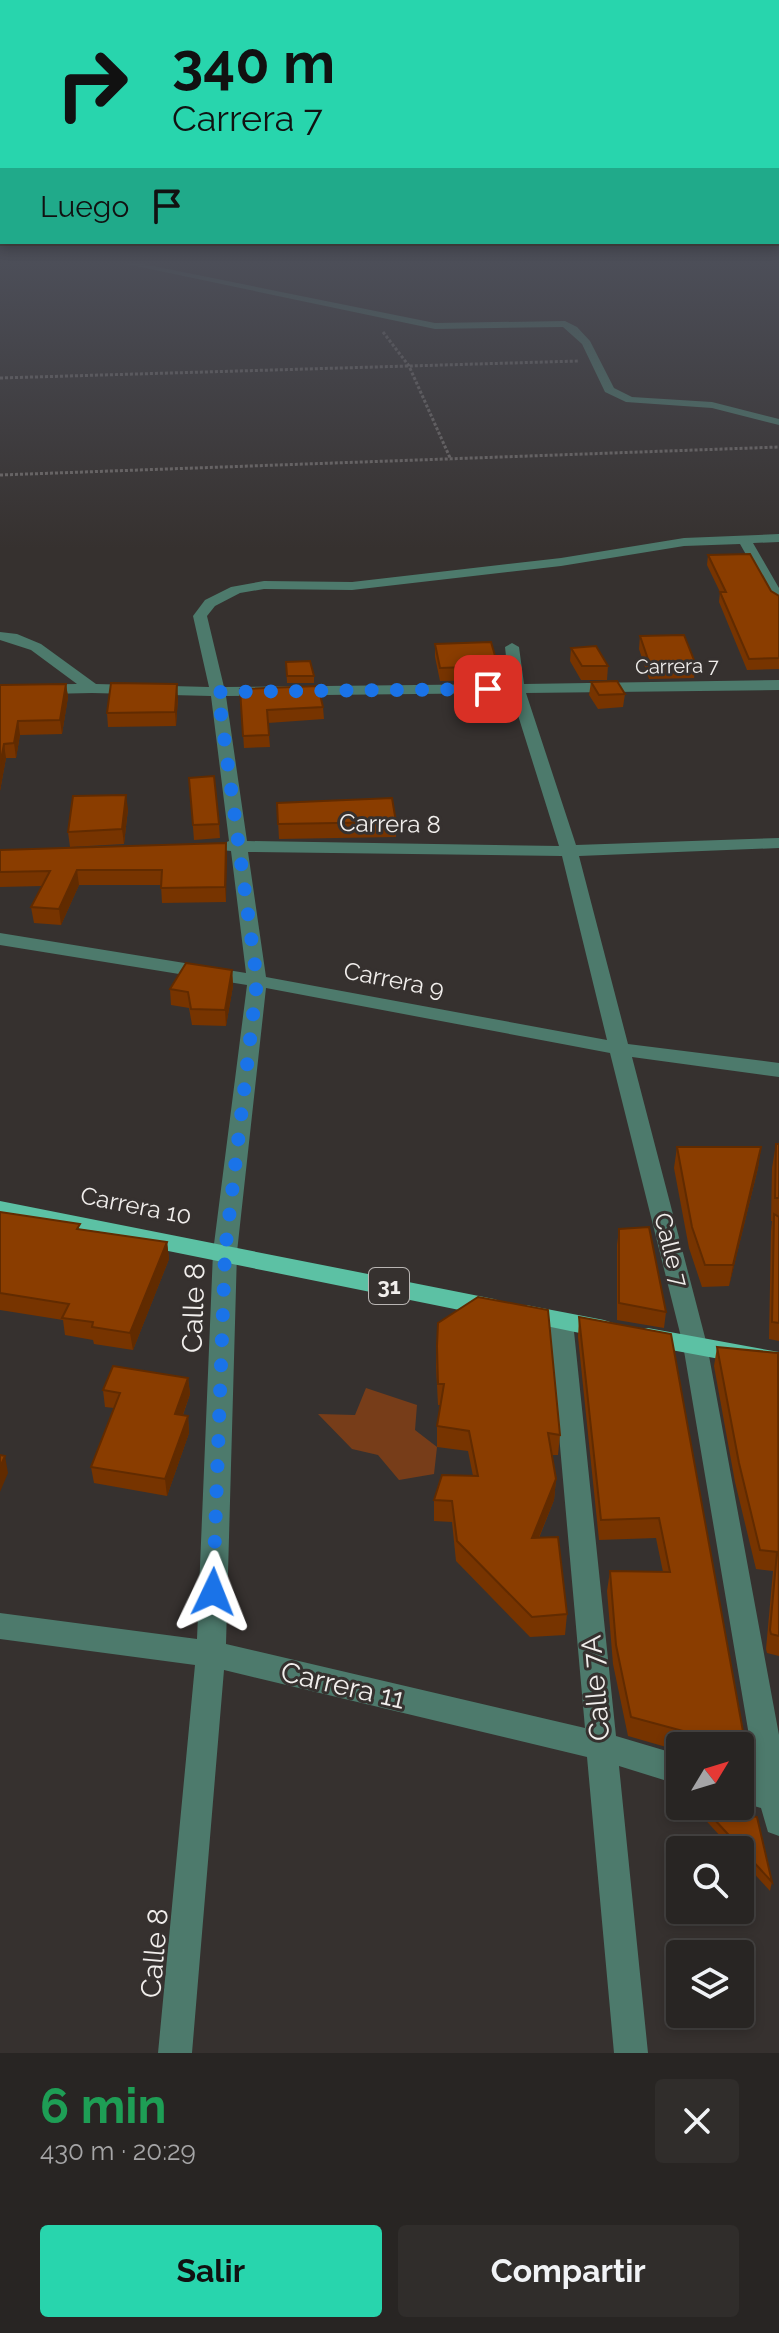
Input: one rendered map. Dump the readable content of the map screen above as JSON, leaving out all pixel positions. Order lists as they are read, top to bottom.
{
  "streets": {
    "main road": ["Carrera 10", "31"],
    "street": [
      "Carrera 7",
      "Carrera 8",
      "Carrera 9",
      "Calle 7",
      "Calle 8",
      "Carrera 11",
      "Calle 7A"
    ]
  },
  "crossings": [
    ["Carrera 7", "Calle 7"],
    ["Carrera 7", "Calle 8"],
    ["Carrera 8", "Calle 7"],
    ["Carrera 8", "Calle 8"],
    ["Carrera 9", "Calle 7"],
    ["Carrera 9", "Calle 8"],
    ["Carrera 10", "Calle 7"],
    ["Carrera 10", "Calle 8"],
    ["Carrera 10", "Calle 7A"],
    ["Calle 8", "Carrera 11"],
    ["Carrera 11", "Calle 7A"]
  ],
  "north": "top right",
  "page": {
    "turn": ["340 m", "Carrera 7"],
    "then": "Luego",
    "heading": ["6 min", "430 m · 20:29"],
    "buttons": ["Salir", "Compartir"]
  }
}
